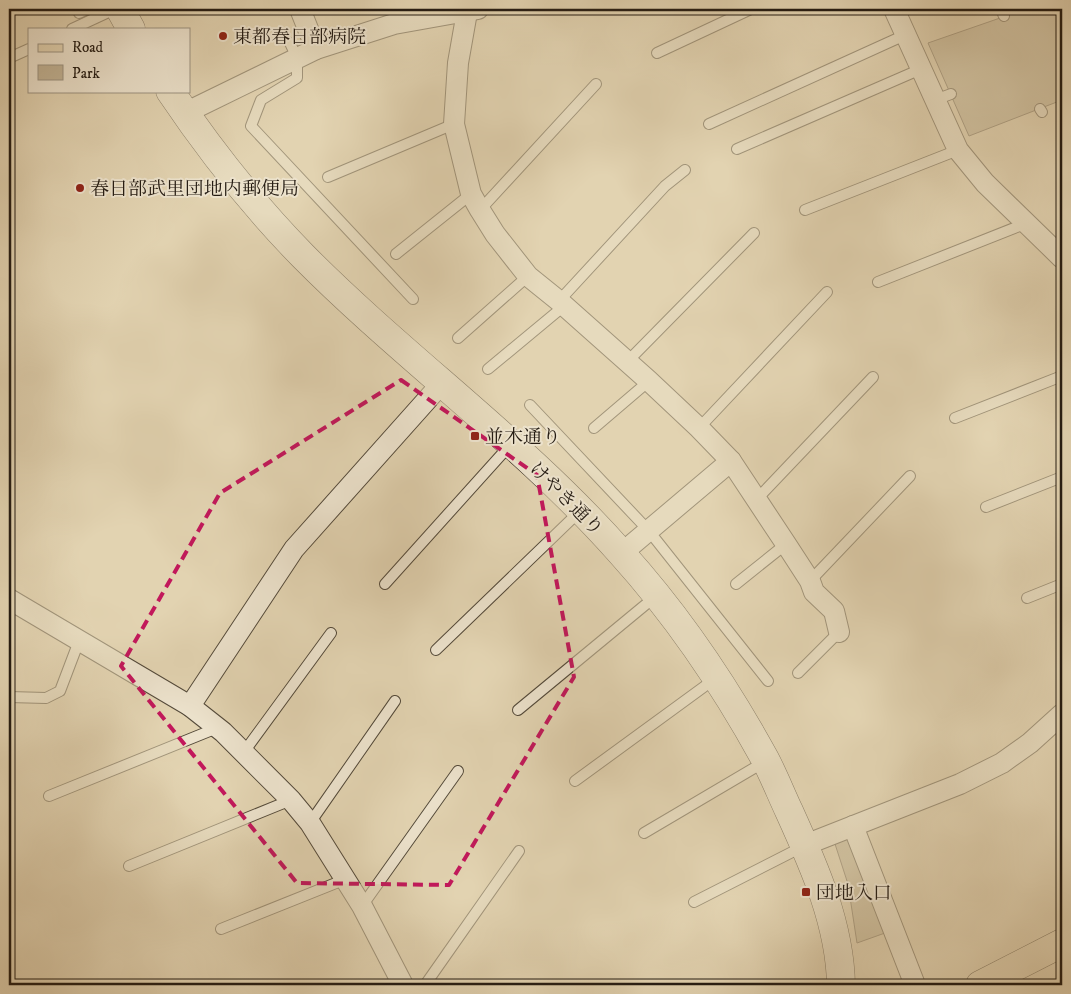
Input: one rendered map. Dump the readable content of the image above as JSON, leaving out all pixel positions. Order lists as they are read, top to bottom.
{
  "streets": {
    "street": ["けやき通り"]
  },
  "places": {
    "other": ["東都春日部病院", "春日部武里団地内郵便局"],
    "transit": ["並木通り", "団地入口"]
  },
  "legend": ["Road", "Park"]
}
